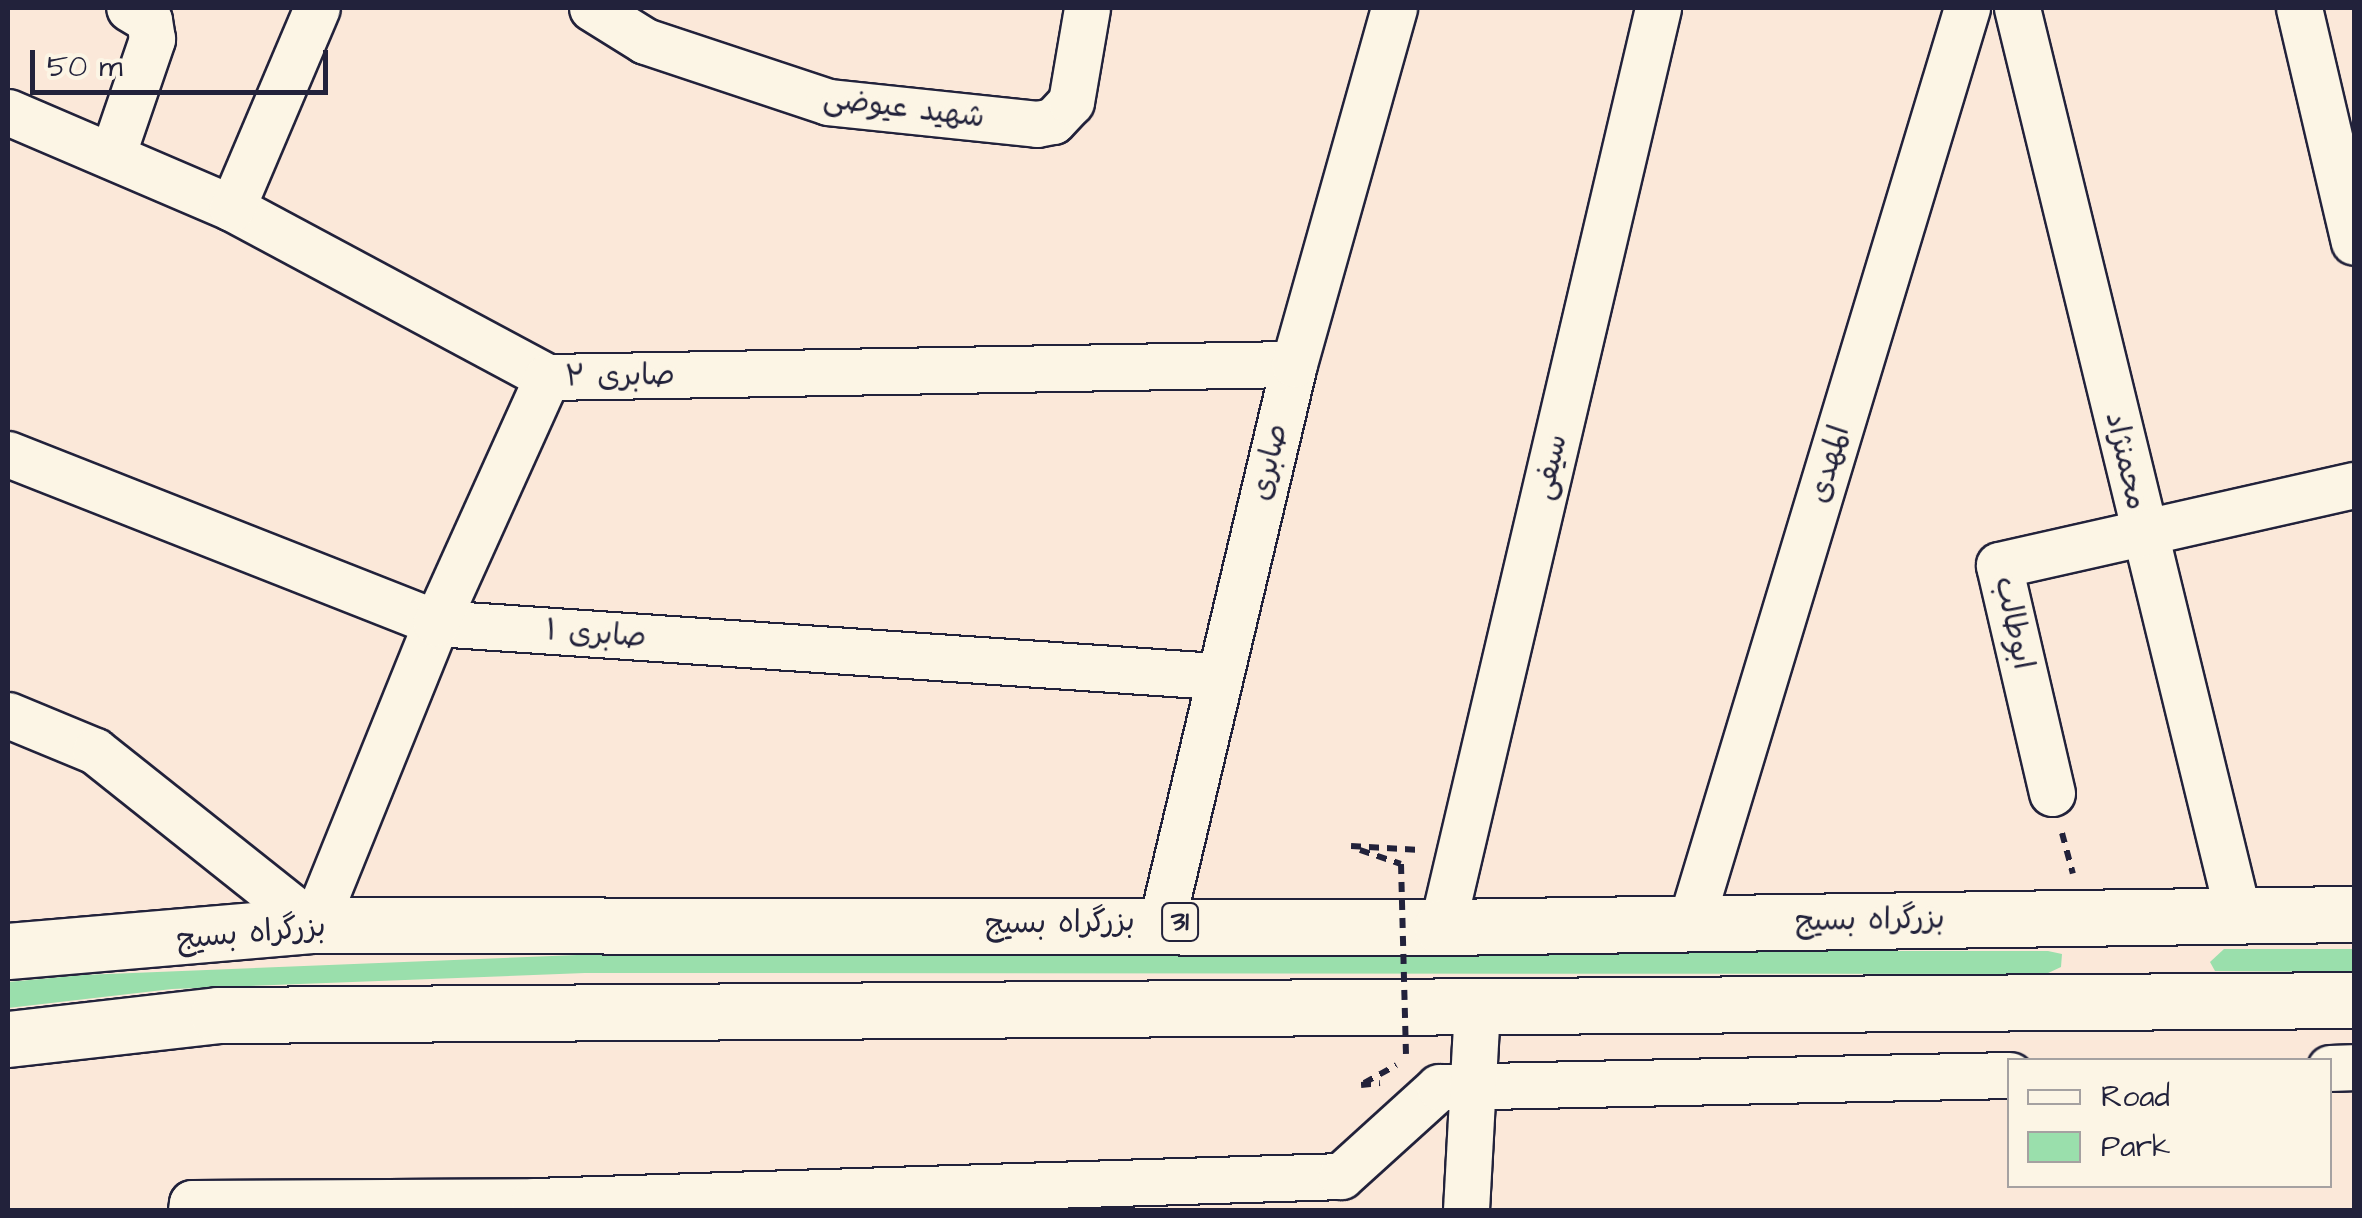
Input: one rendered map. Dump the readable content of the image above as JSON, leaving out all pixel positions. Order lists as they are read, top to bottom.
{
  "streets": {
    "highway": ["بزرگراه بسیج", "31"],
    "street": [
      "شهید عیوضی",
      "صابری ۲",
      "محمنژاد",
      "صابری",
      "المهدی",
      "سیفی",
      "ابوطالب",
      "صابری ۱"
    ]
  },
  "crossings": [
    ["صابری ۲", "صابری"],
    ["محمنژاد", "ابوطالب"],
    ["محمنژاد", "بزرگراه بسیج"],
    ["صابری", "صابری ۱"],
    ["صابری", "بزرگراه بسیج"],
    ["المهدی", "بزرگراه بسیج"],
    ["سیفی", "بزرگراه بسیج"]
  ],
  "legend": ["Road", "Park"],
  "scale_bar": "50 m"
}
